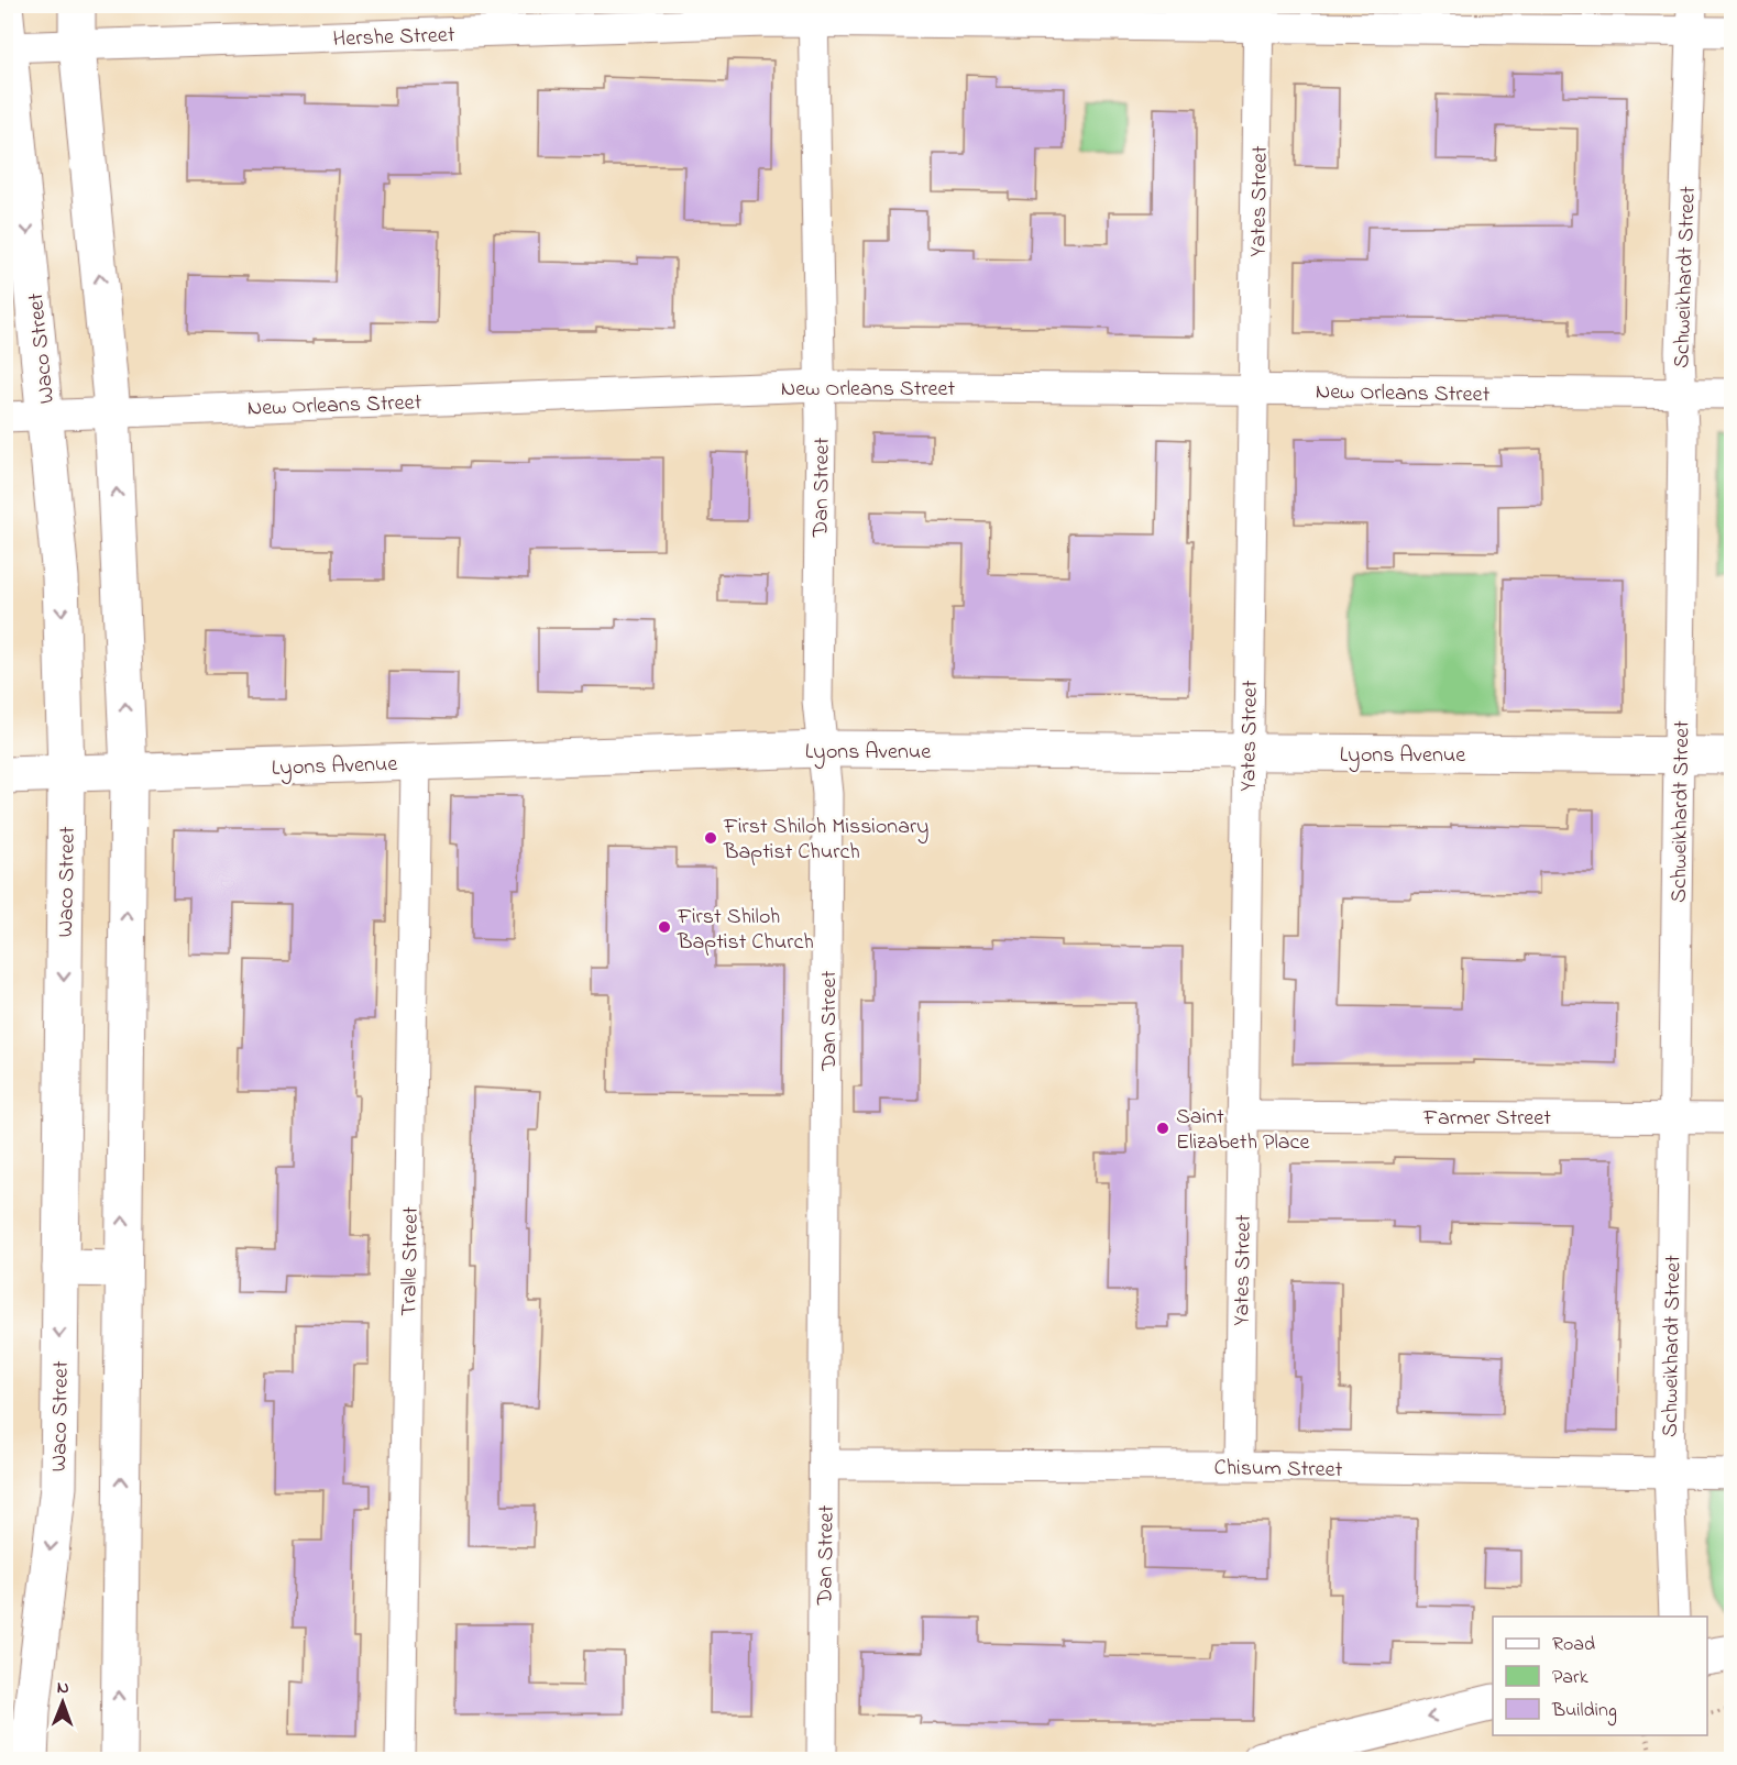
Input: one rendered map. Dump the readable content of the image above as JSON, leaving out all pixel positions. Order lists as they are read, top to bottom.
{
  "streets": {
    "main road": ["Waco Street", "Lyons Avenue"],
    "street": [
      "Hershe Street",
      "Yates Street",
      "Schweikhardt Street",
      "New Orleans Street",
      "Dan Street",
      "Farmer Street",
      "Tralle Street",
      "Chisum Street"
    ]
  },
  "crossings": [
    ["Hershe Street", "Yates Street"],
    ["Hershe Street", "Schweikhardt Street"],
    ["Hershe Street", "Waco Street"],
    ["Hershe Street", "Dan Street"],
    ["Yates Street", "New Orleans Street"],
    ["Yates Street", "Lyons Avenue"],
    ["Yates Street", "Farmer Street"],
    ["Yates Street", "Chisum Street"],
    ["Schweikhardt Street", "New Orleans Street"],
    ["Schweikhardt Street", "Lyons Avenue"],
    ["Schweikhardt Street", "Farmer Street"],
    ["Schweikhardt Street", "Chisum Street"],
    ["Waco Street", "New Orleans Street"],
    ["Waco Street", "Lyons Avenue"],
    ["New Orleans Street", "Dan Street"],
    ["Dan Street", "Lyons Avenue"],
    ["Dan Street", "Chisum Street"],
    ["Lyons Avenue", "Tralle Street"]
  ],
  "places": ["First Shiloh Missionary Baptist Church", "First Shiloh Baptist Church", "Saint Elizabeth Place"],
  "legend": ["Road", "Park", "Building"],
  "north": "top"
}
